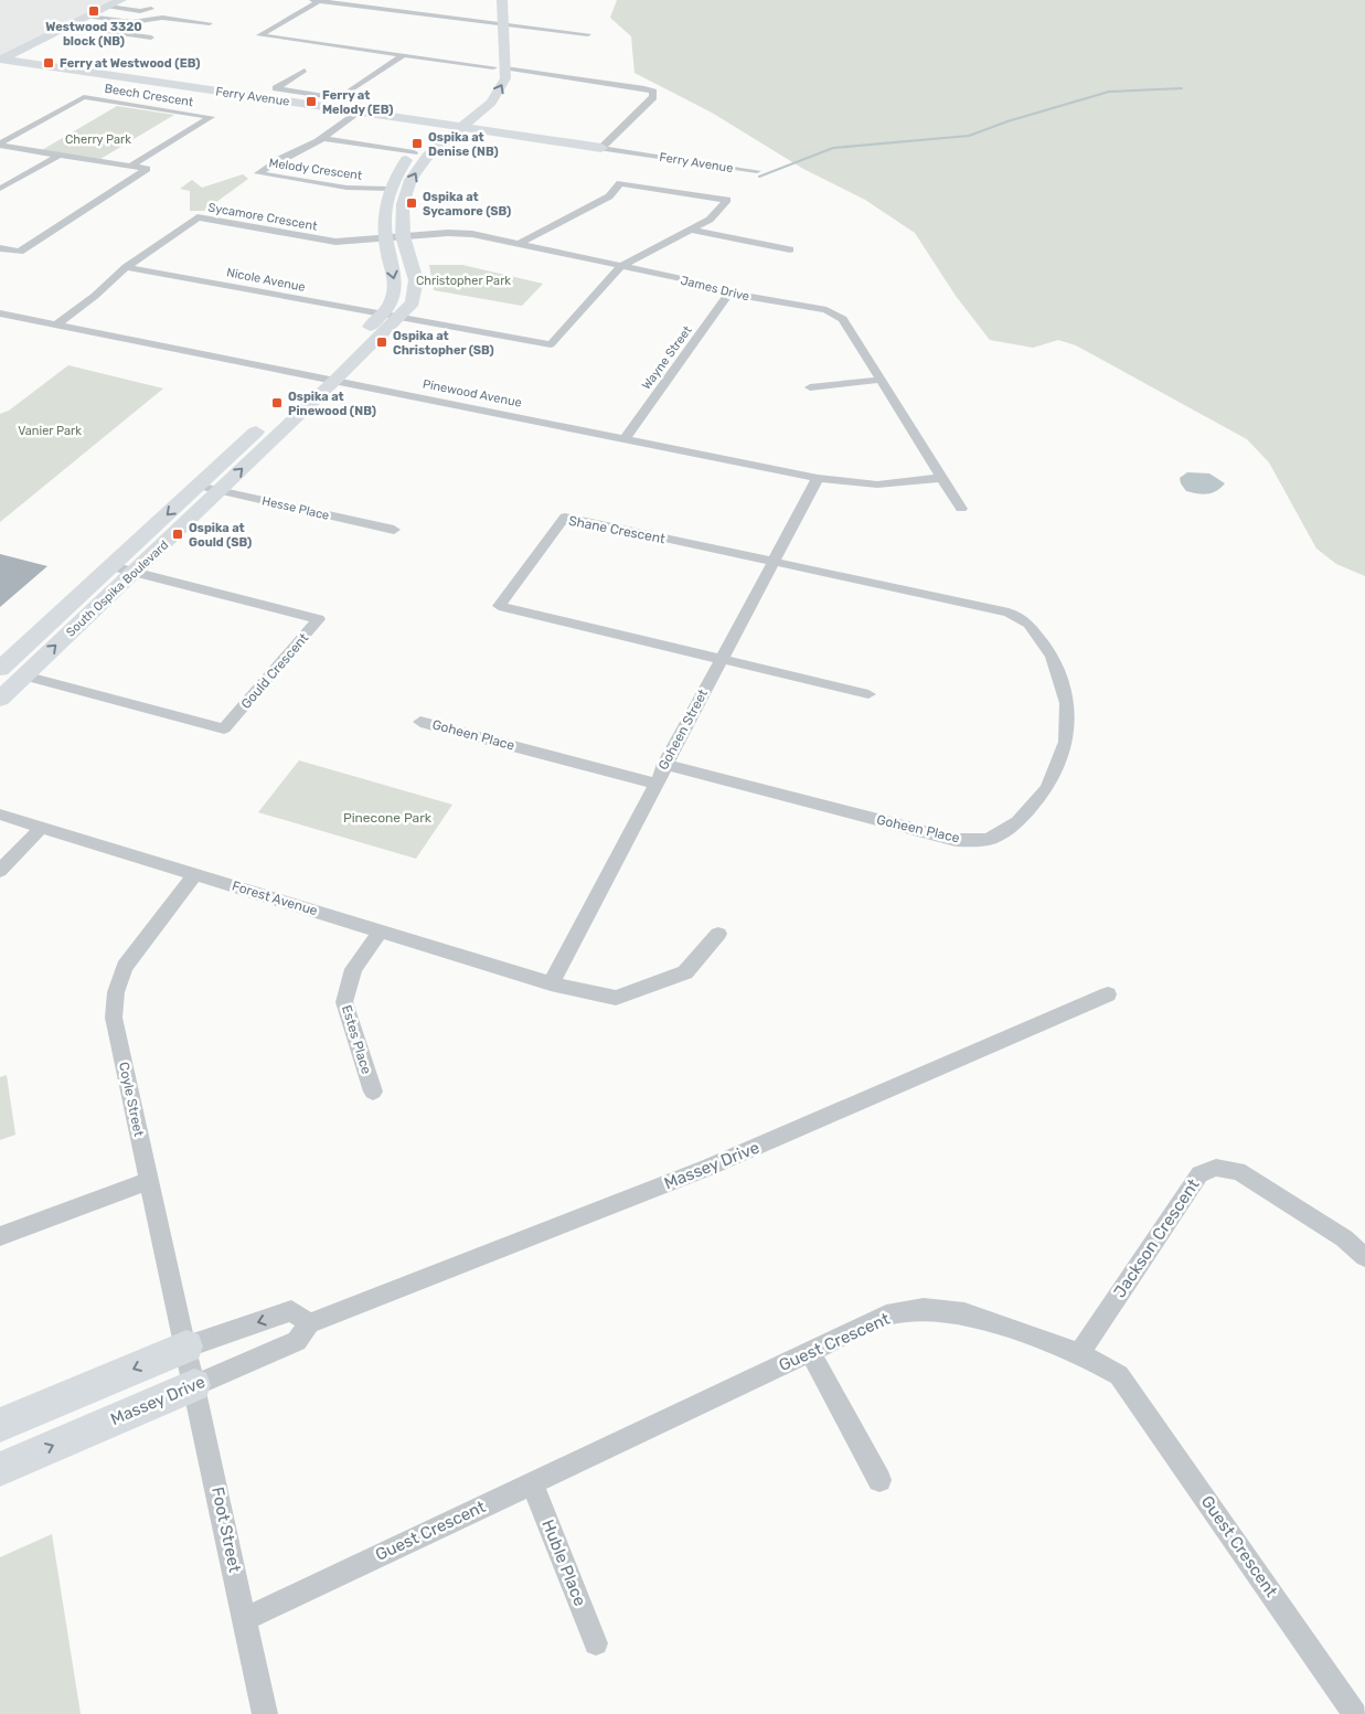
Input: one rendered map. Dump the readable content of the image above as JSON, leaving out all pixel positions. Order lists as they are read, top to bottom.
{
  "streets": {
    "main road": ["Ferry Avenue", "South Ospika Boulevard", "Massey Drive"],
    "street": [
      "Beech Crescent",
      "Melody Crescent",
      "Sycamore Crescent",
      "Nicole Avenue",
      "James Drive",
      "Wayne Street",
      "Pinewood Avenue",
      "Hesse Place",
      "Shane Crescent",
      "Gould Crescent",
      "Goheen Street",
      "Goheen Place",
      "Forest Avenue",
      "Estes Place",
      "Coyle Street",
      "Jackson Crescent",
      "Guest Crescent",
      "Foot Street",
      "Huble Place"
    ]
  },
  "crossings": [
    ["Ferry Avenue", "Melody Crescent"],
    ["Ferry Avenue", "South Ospika Boulevard"],
    ["Melody Crescent", "South Ospika Boulevard"],
    ["Sycamore Crescent", "Nicole Avenue"],
    ["Sycamore Crescent", "James Drive"],
    ["Sycamore Crescent", "Pinewood Avenue"],
    ["Sycamore Crescent", "South Ospika Boulevard"],
    ["Nicole Avenue", "James Drive"],
    ["Nicole Avenue", "South Ospika Boulevard"],
    ["James Drive", "Wayne Street"],
    ["James Drive", "Pinewood Avenue"],
    ["James Drive", "South Ospika Boulevard"],
    ["Wayne Street", "Pinewood Avenue"],
    ["Pinewood Avenue", "South Ospika Boulevard"],
    ["Pinewood Avenue", "Goheen Street"],
    ["Hesse Place", "South Ospika Boulevard"],
    ["Shane Crescent", "Goheen Street"],
    ["Shane Crescent", "Goheen Place"],
    ["South Ospika Boulevard", "Gould Crescent"],
    ["Goheen Street", "Goheen Place"],
    ["Goheen Street", "Forest Avenue"],
    ["Forest Avenue", "Estes Place"],
    ["Forest Avenue", "Coyle Street"],
    ["Coyle Street", "Foot Street"],
    ["Massey Drive", "Foot Street"],
    ["Jackson Crescent", "Guest Crescent"],
    ["Guest Crescent", "Foot Street"],
    ["Guest Crescent", "Huble Place"]
  ],
  "parks": [
    "Cherry Park",
    "Christopher Park",
    "Vanier Park",
    "Pinecone Park"
  ],
  "places": {
    "transit": [
      "Westwood 3320 block (NB)",
      "Ferry at Westwood (EB)",
      "Ferry at Melody (EB)",
      "Ospika at Denise (NB)",
      "Ospika at Sycamore (SB)",
      "Ospika at Christopher (SB)",
      "Ospika at Pinewood (NB)",
      "Ospika at Gould (SB)"
    ]
  }
}
